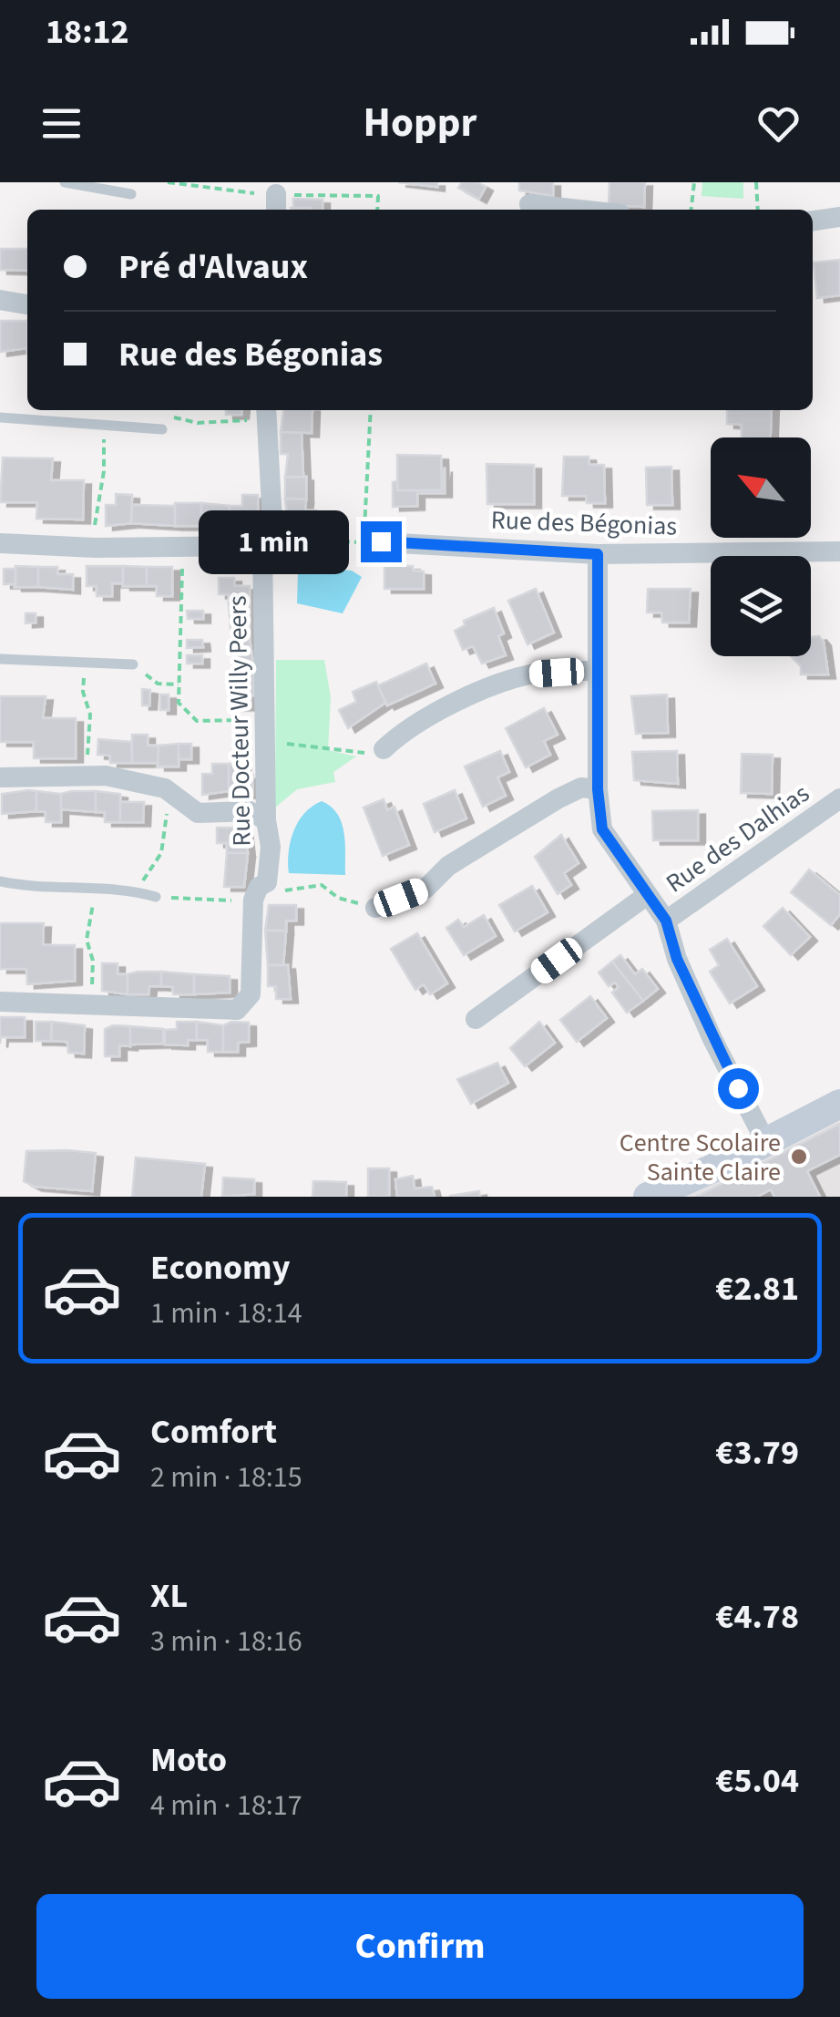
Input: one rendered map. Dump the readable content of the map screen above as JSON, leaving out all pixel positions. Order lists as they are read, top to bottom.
{
  "streets": {
    "street": ["Rue des Bégonias", "Rue Docteur Willy Peers", "Rue des Dalhias"]
  },
  "places": ["Centre Scolaire Sainte Claire"],
  "north": "top left",
  "page": {
    "status": "18:12",
    "header": "Hoppr",
    "banner": ["Pré d'Alvaux", "Rue des Bégonias"],
    "bubble": "1 min",
    "list": [
      {
        "name": "Economy",
        "note": "1 min · 18:14",
        "value": "€2.81"
      },
      {
        "name": "Comfort",
        "note": "2 min · 18:15",
        "value": "€3.79"
      },
      {
        "name": "XL",
        "note": "3 min · 18:16",
        "value": "€4.78"
      },
      {
        "name": "Moto",
        "note": "4 min · 18:17",
        "value": "€5.04"
      }
    ],
    "buttons": "Confirm"
  }
}
